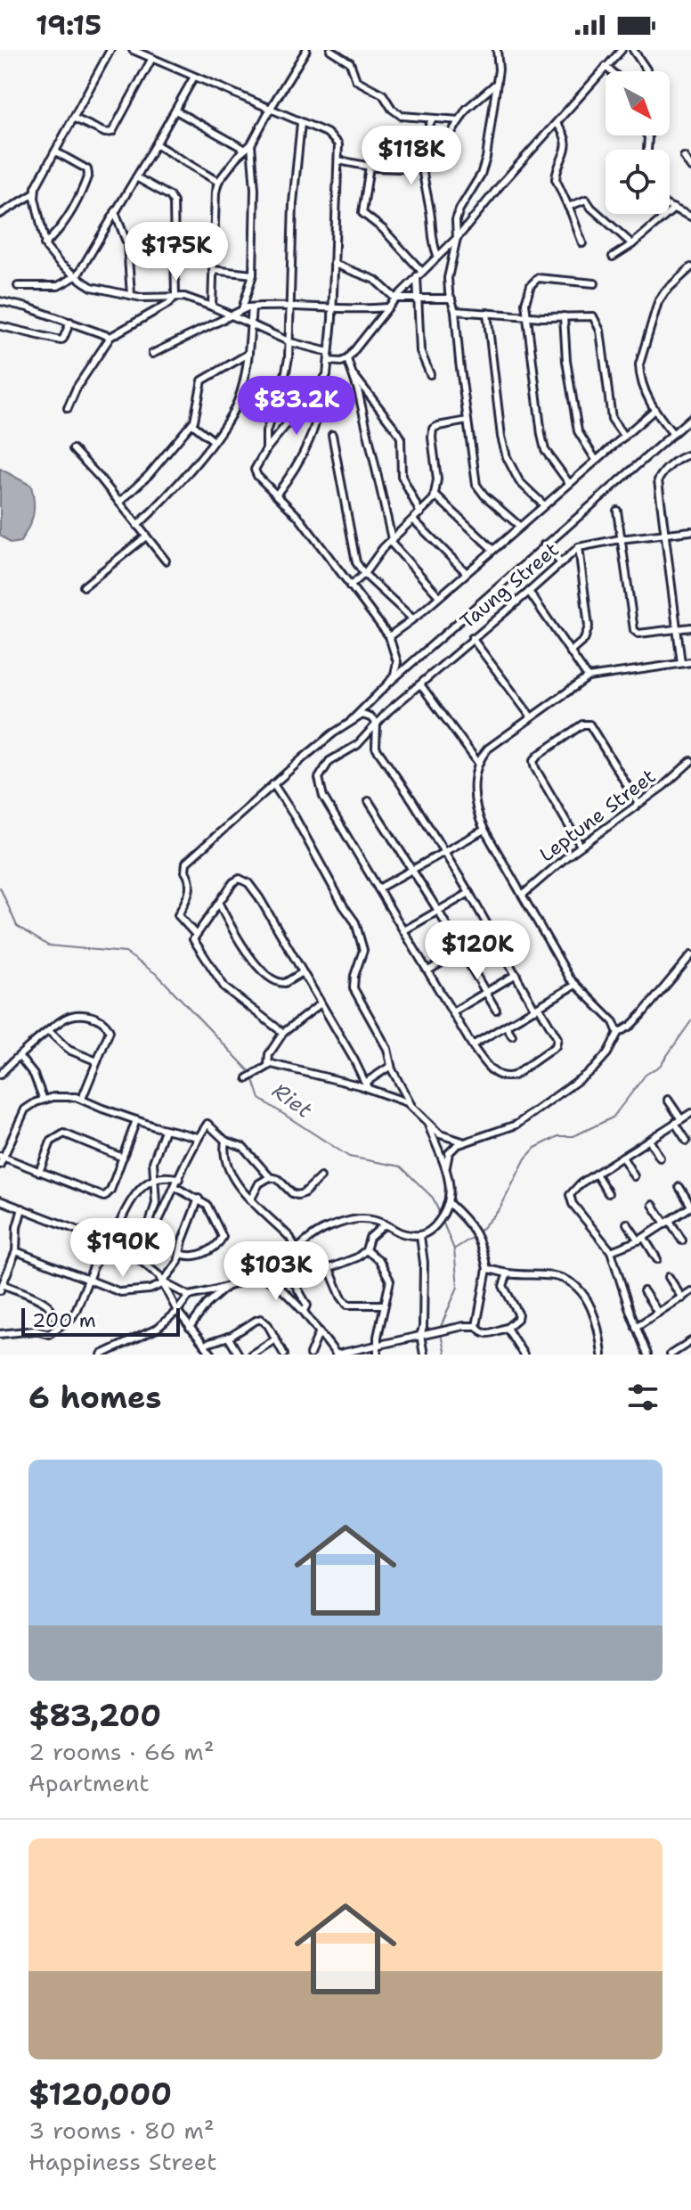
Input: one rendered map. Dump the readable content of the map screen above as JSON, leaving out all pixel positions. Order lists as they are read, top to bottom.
{
  "streets": {
    "street": ["Taung Street", "Leptune Street"]
  },
  "water": ["Riet"],
  "scale_bar": "200 m",
  "north": "bottom right",
  "page": {
    "status": "19:15",
    "price": [
      "$118K",
      "$175K",
      "$83.2K",
      "$120K",
      "$190K",
      "$103K"
    ],
    "scale": "200 m",
    "heading": "6 homes",
    "list": [
      {
        "name": "$83,200",
        "note": "2 rooms · 66 m² · Apartment"
      },
      {
        "name": "$120,000",
        "note": "3 rooms · 80 m² · Happiness Street"
      }
    ]
  }
}
